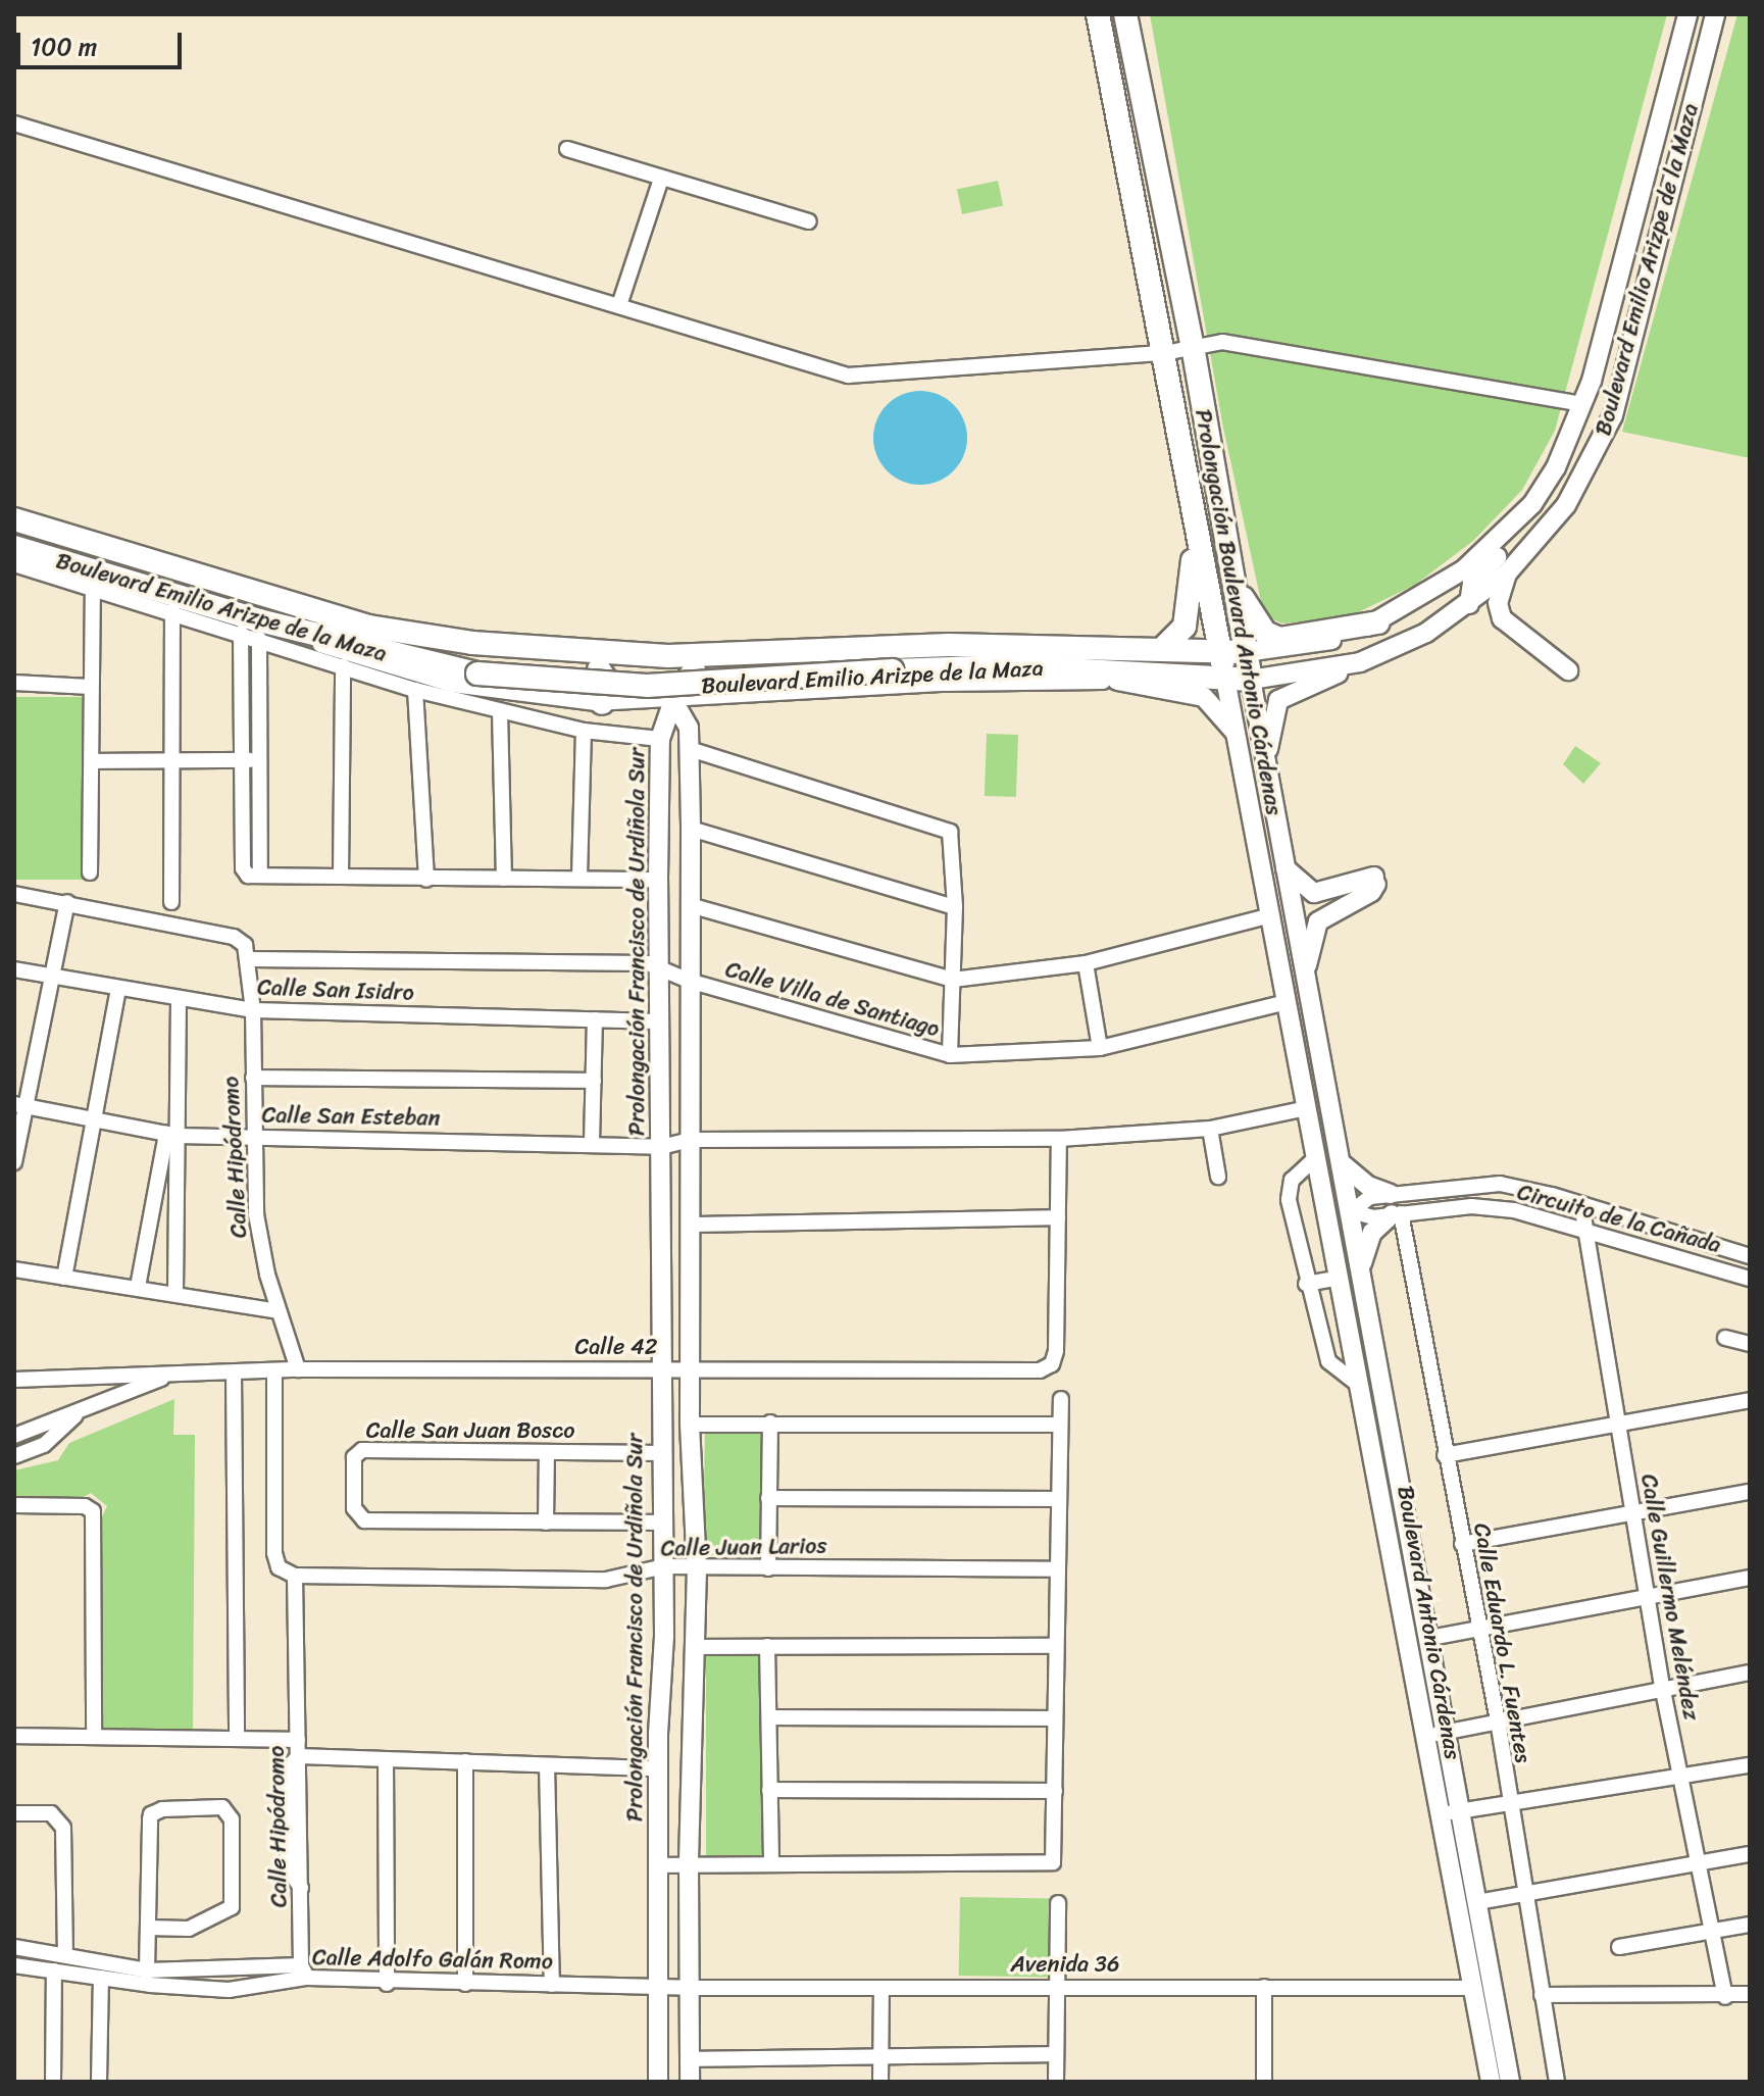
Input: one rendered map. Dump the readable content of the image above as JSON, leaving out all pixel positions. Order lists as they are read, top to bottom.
{
  "streets": {
    "highway": ["Boulevard Emilio Arizpe de la Maza", "Prolongación Boulevard Antonio Cárdenas"],
    "main road": ["Prolongación Francisco de Urdiñola Sur", "Boulevard Antonio Cárdenas"],
    "street": [
      "Calle San Isidro",
      "Calle Villa de Santiago",
      "Calle San Esteban",
      "Calle Hipódromo",
      "Circuito de la Cañada",
      "Calle 42",
      "Calle San Juan Bosco",
      "Calle Juan Larios",
      "Calle Guillermo Meléndez",
      "Calle Eduardo L. Fuentes",
      "Calle Adolfo Galán Romo",
      "Avenida 36"
    ]
  },
  "crossings": [
    ["Boulevard Emilio Arizpe de la Maza", "Prolongación Boulevard Antonio Cárdenas"],
    ["Prolongación Boulevard Antonio Cárdenas", "Calle Villa de Santiago"],
    ["Prolongación Boulevard Antonio Cárdenas", "Calle San Esteban"],
    ["Prolongación Boulevard Antonio Cárdenas", "Circuito de la Cañada"],
    ["Prolongación Boulevard Antonio Cárdenas", "Boulevard Antonio Cárdenas"],
    ["Prolongación Francisco de Urdiñola Sur", "Calle San Isidro"],
    ["Prolongación Francisco de Urdiñola Sur", "Calle Villa de Santiago"],
    ["Prolongación Francisco de Urdiñola Sur", "Calle San Esteban"],
    ["Prolongación Francisco de Urdiñola Sur", "Calle 42"],
    ["Prolongación Francisco de Urdiñola Sur", "Calle San Juan Bosco"],
    ["Prolongación Francisco de Urdiñola Sur", "Calle Juan Larios"],
    ["Prolongación Francisco de Urdiñola Sur", "Calle Adolfo Galán Romo"],
    ["Prolongación Francisco de Urdiñola Sur", "Avenida 36"],
    ["Calle San Isidro", "Calle Hipódromo"],
    ["Calle San Esteban", "Calle Hipódromo"],
    ["Calle Hipódromo", "Calle 42"],
    ["Calle Hipódromo", "Calle Juan Larios"],
    ["Calle Hipódromo", "Calle Adolfo Galán Romo"],
    ["Circuito de la Cañada", "Calle Guillermo Meléndez"],
    ["Circuito de la Cañada", "Boulevard Antonio Cárdenas"],
    ["Circuito de la Cañada", "Calle Eduardo L. Fuentes"],
    ["Boulevard Antonio Cárdenas", "Avenida 36"],
    ["Calle Adolfo Galán Romo", "Avenida 36"]
  ],
  "scale_bar": "100 m"
}
